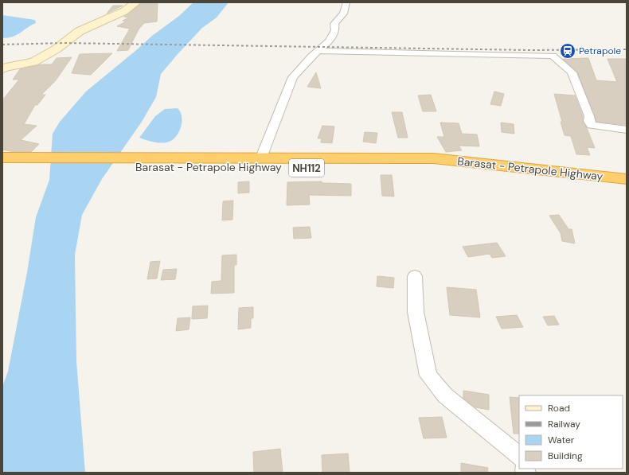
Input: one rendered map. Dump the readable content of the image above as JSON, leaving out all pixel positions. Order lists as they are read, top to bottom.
{
  "streets": {
    "highway": ["Barasat - Petrapole Highway", "NH112"]
  },
  "places": {
    "station": ["Petrapole"]
  },
  "legend": [
    "Road",
    "Railway",
    "Water",
    "Building"
  ]
}
